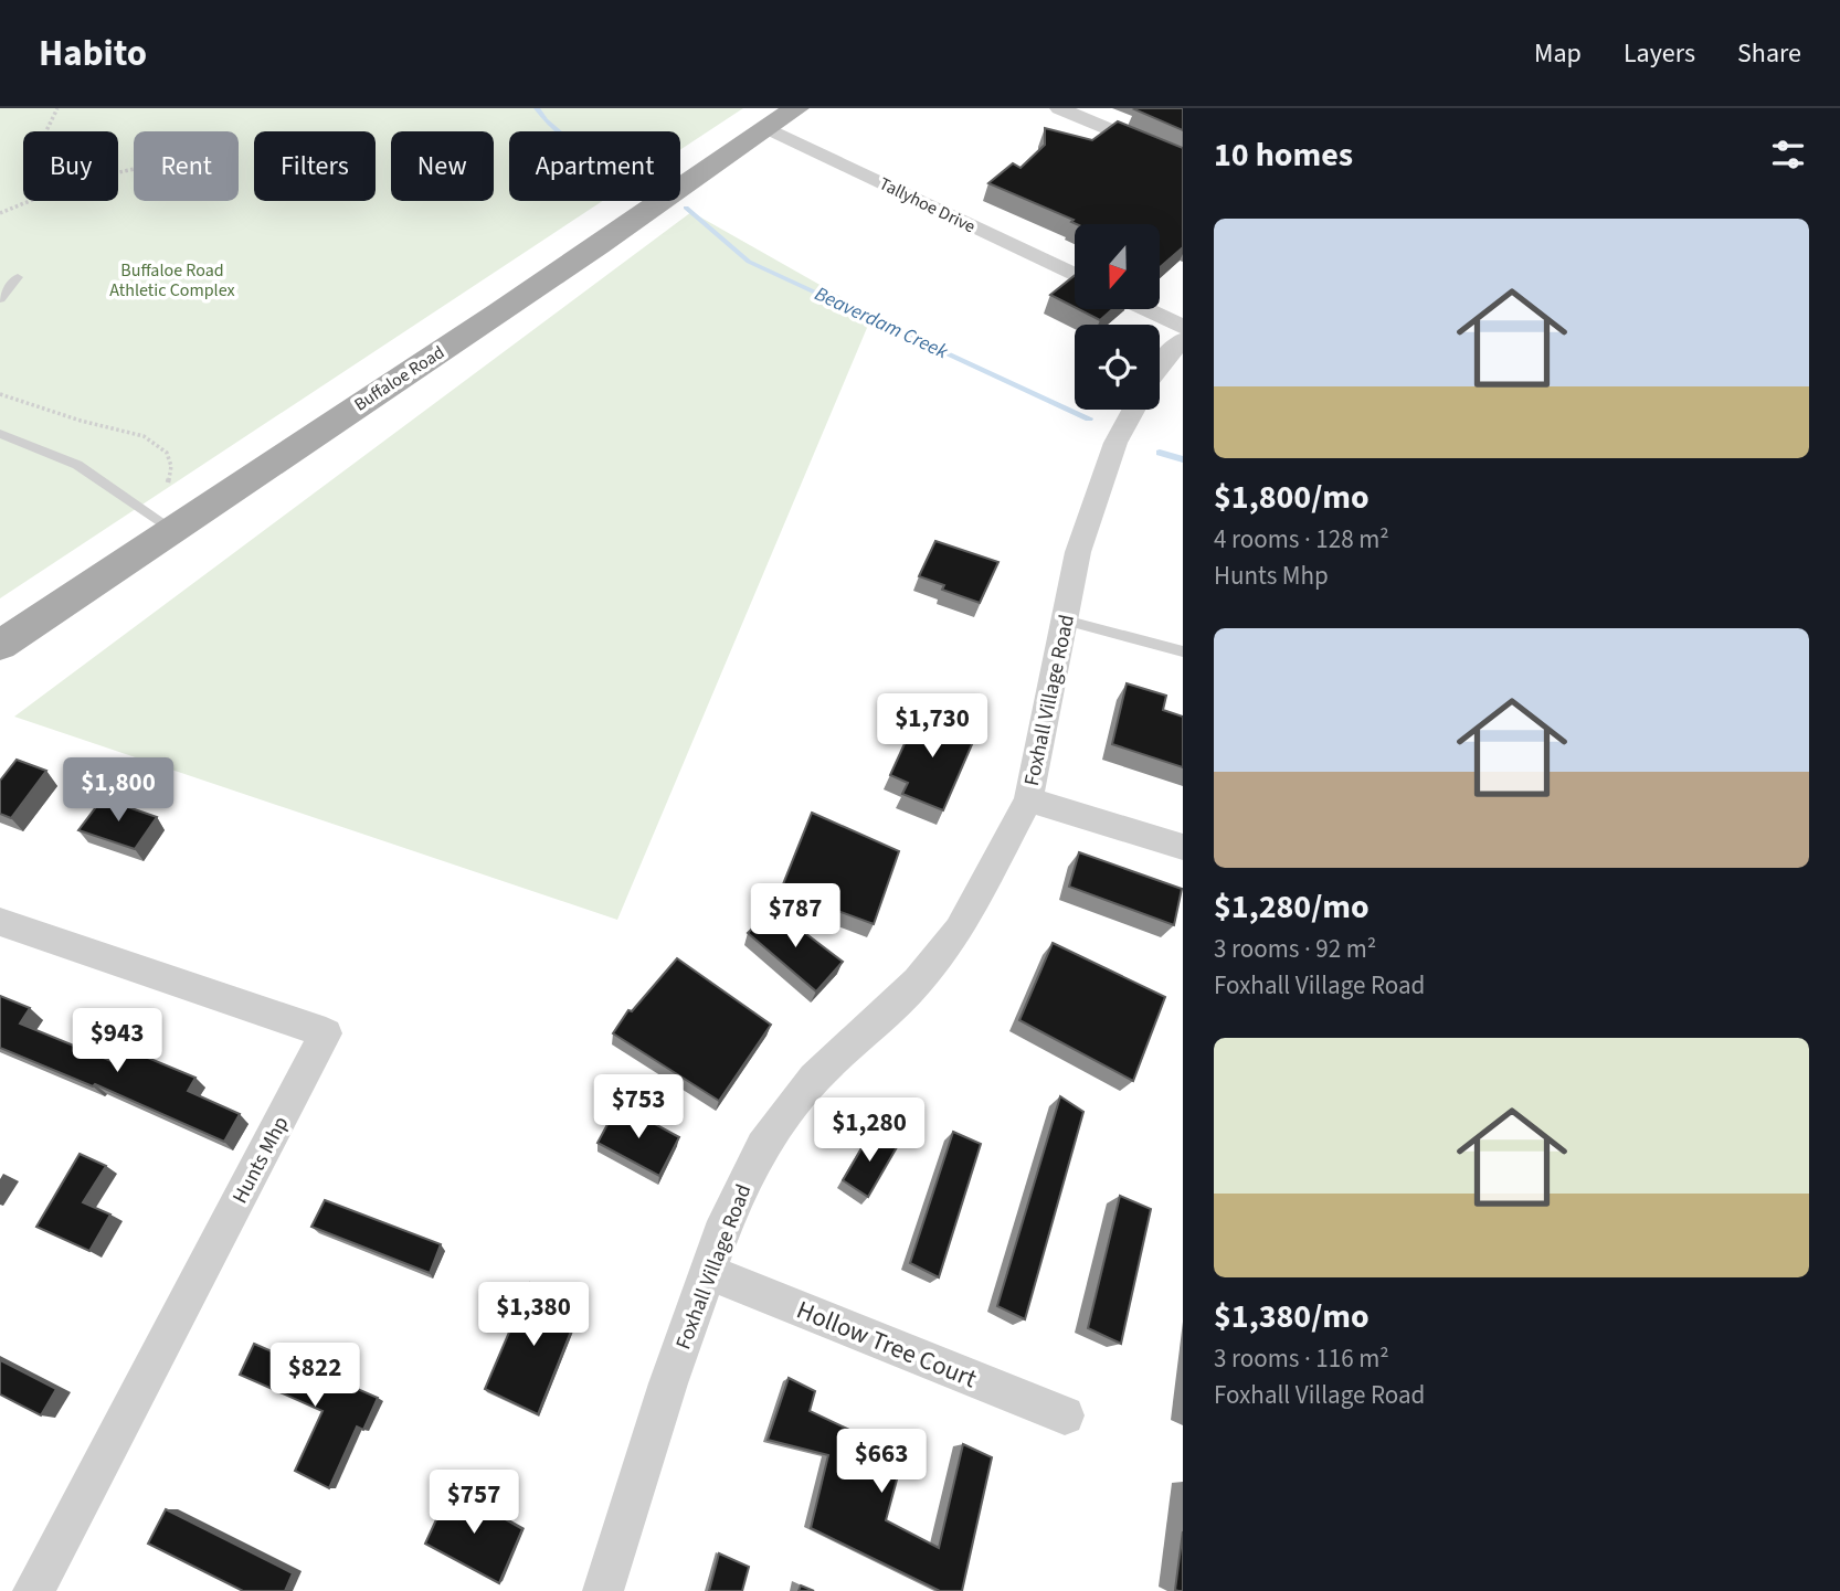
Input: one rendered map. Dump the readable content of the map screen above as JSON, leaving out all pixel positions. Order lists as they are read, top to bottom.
{
  "streets": {
    "main road": ["Buffaloe Road"],
    "street": [
      "Tallyhoe Drive",
      "Foxhall Village Road",
      "Hunts Mhp",
      "Hollow Tree Court"
    ]
  },
  "crossings": [
    ["Tallyhoe Drive", "Buffaloe Road"],
    ["Foxhall Village Road", "Hollow Tree Court"]
  ],
  "water": ["Beaverdam Creek"],
  "parks": ["Buffaloe Road Athletic Complex"],
  "north": "bottom",
  "page": {
    "header": "Habito",
    "nav": ["Map", "Layers", "Share"],
    "heading": "10 homes",
    "chip": [
      "Buy",
      "Rent",
      "Filters",
      "New",
      "Apartment"
    ],
    "list": [
      {
        "name": "$1,800/mo",
        "note": "4 rooms · 128 m² · Hunts Mhp"
      },
      {
        "name": "$1,280/mo",
        "note": "3 rooms · 92 m² · Foxhall Village Road"
      },
      {
        "name": "$1,380/mo",
        "note": "3 rooms · 116 m² · Foxhall Village Road"
      }
    ],
    "price": [
      "$1,730",
      "$1,800",
      "$787",
      "$943",
      "$753",
      "$1,280",
      "$1,380",
      "$822",
      "$663",
      "$757"
    ]
  }
}
